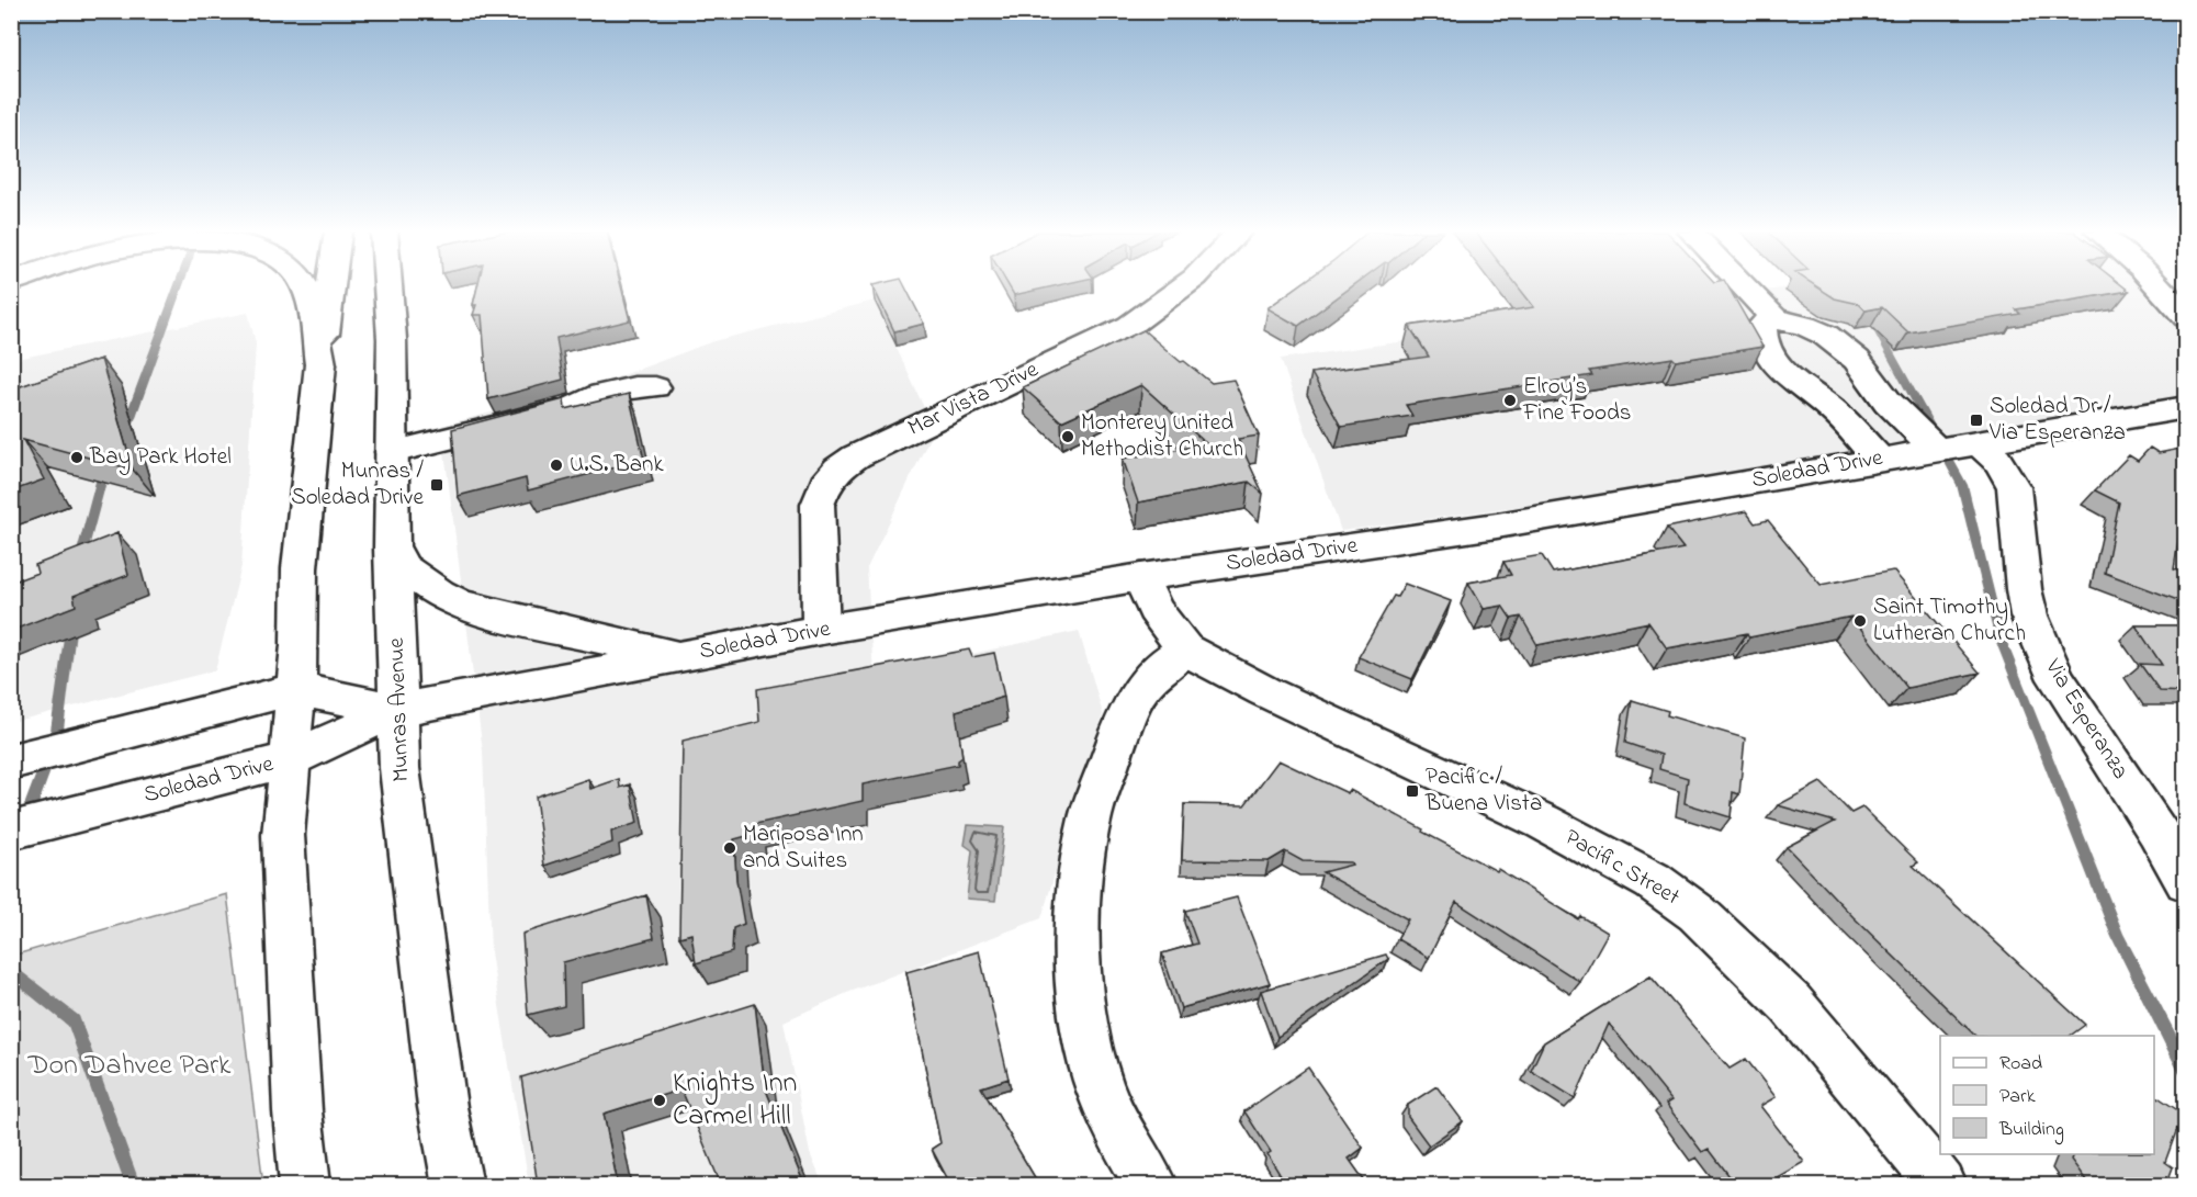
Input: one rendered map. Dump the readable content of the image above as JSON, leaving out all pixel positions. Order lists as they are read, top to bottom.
{
  "streets": {
    "main road": [
      "Mar Vista Drive",
      "Soledad Drive",
      "Munras Avenue",
      "Via Esperanza",
      "Pacific Street"
    ]
  },
  "crossings": [
    ["Mar Vista Drive", "Soledad Drive"],
    ["Soledad Drive", "Munras Avenue"],
    ["Soledad Drive", "Via Esperanza"],
    ["Soledad Drive", "Pacific Street"]
  ],
  "parks": ["Don Dahvee Park"],
  "places": {
    "other": [
      "Elroy’s Fine Foods",
      "Monterey United Methodist Church",
      "Bay Park Hotel",
      "U.S. Bank",
      "Saint Timothy Lutheran Church",
      "Mariposa Inn and Suites",
      "Knights Inn Carmel Hill"
    ],
    "transit": ["Soledad Dr / Via Esperanza", "Munras / Soledad Drive", "Pacific / Buena Vista"]
  },
  "legend": ["Road", "Park", "Building"]
}
